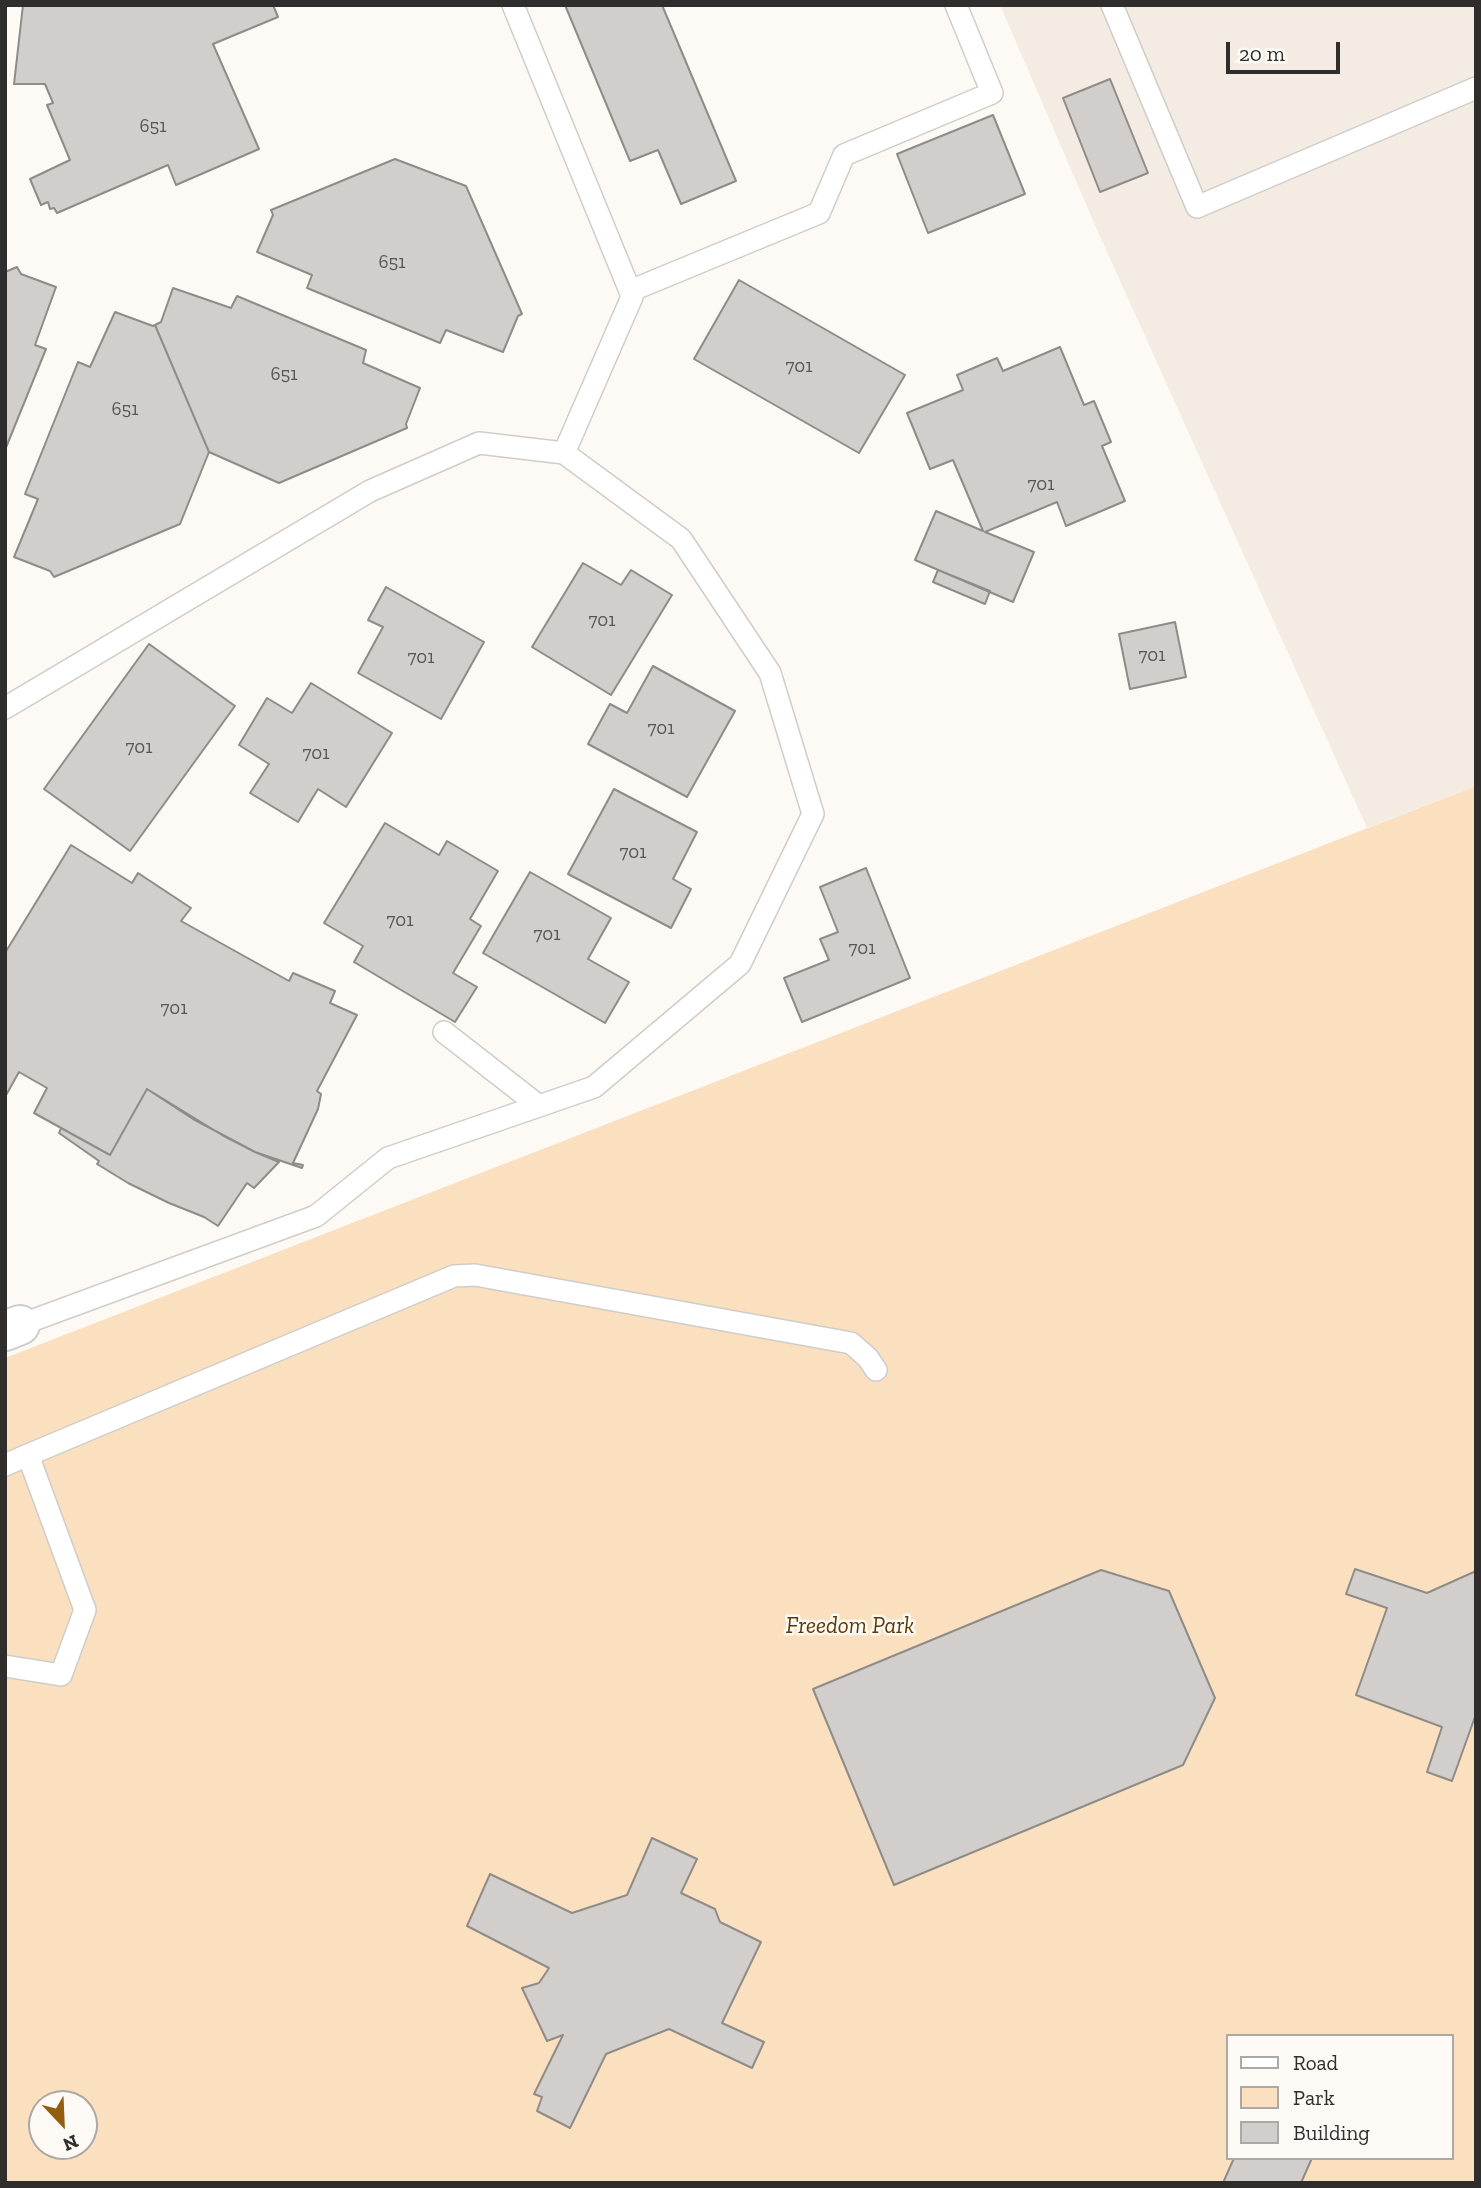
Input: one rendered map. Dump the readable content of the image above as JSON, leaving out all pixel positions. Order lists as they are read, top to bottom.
{
  "parks": ["Freedom Park"],
  "house_numbers": [
    "651",
    "651",
    "701",
    "651",
    "651",
    "701",
    "701",
    "701",
    "701",
    "701",
    "701",
    "701",
    "701",
    "701",
    "701",
    "701",
    "701"
  ],
  "legend": ["Road", "Park", "Building"],
  "scale_bar": "20 m",
  "north": "bottom right"
}
